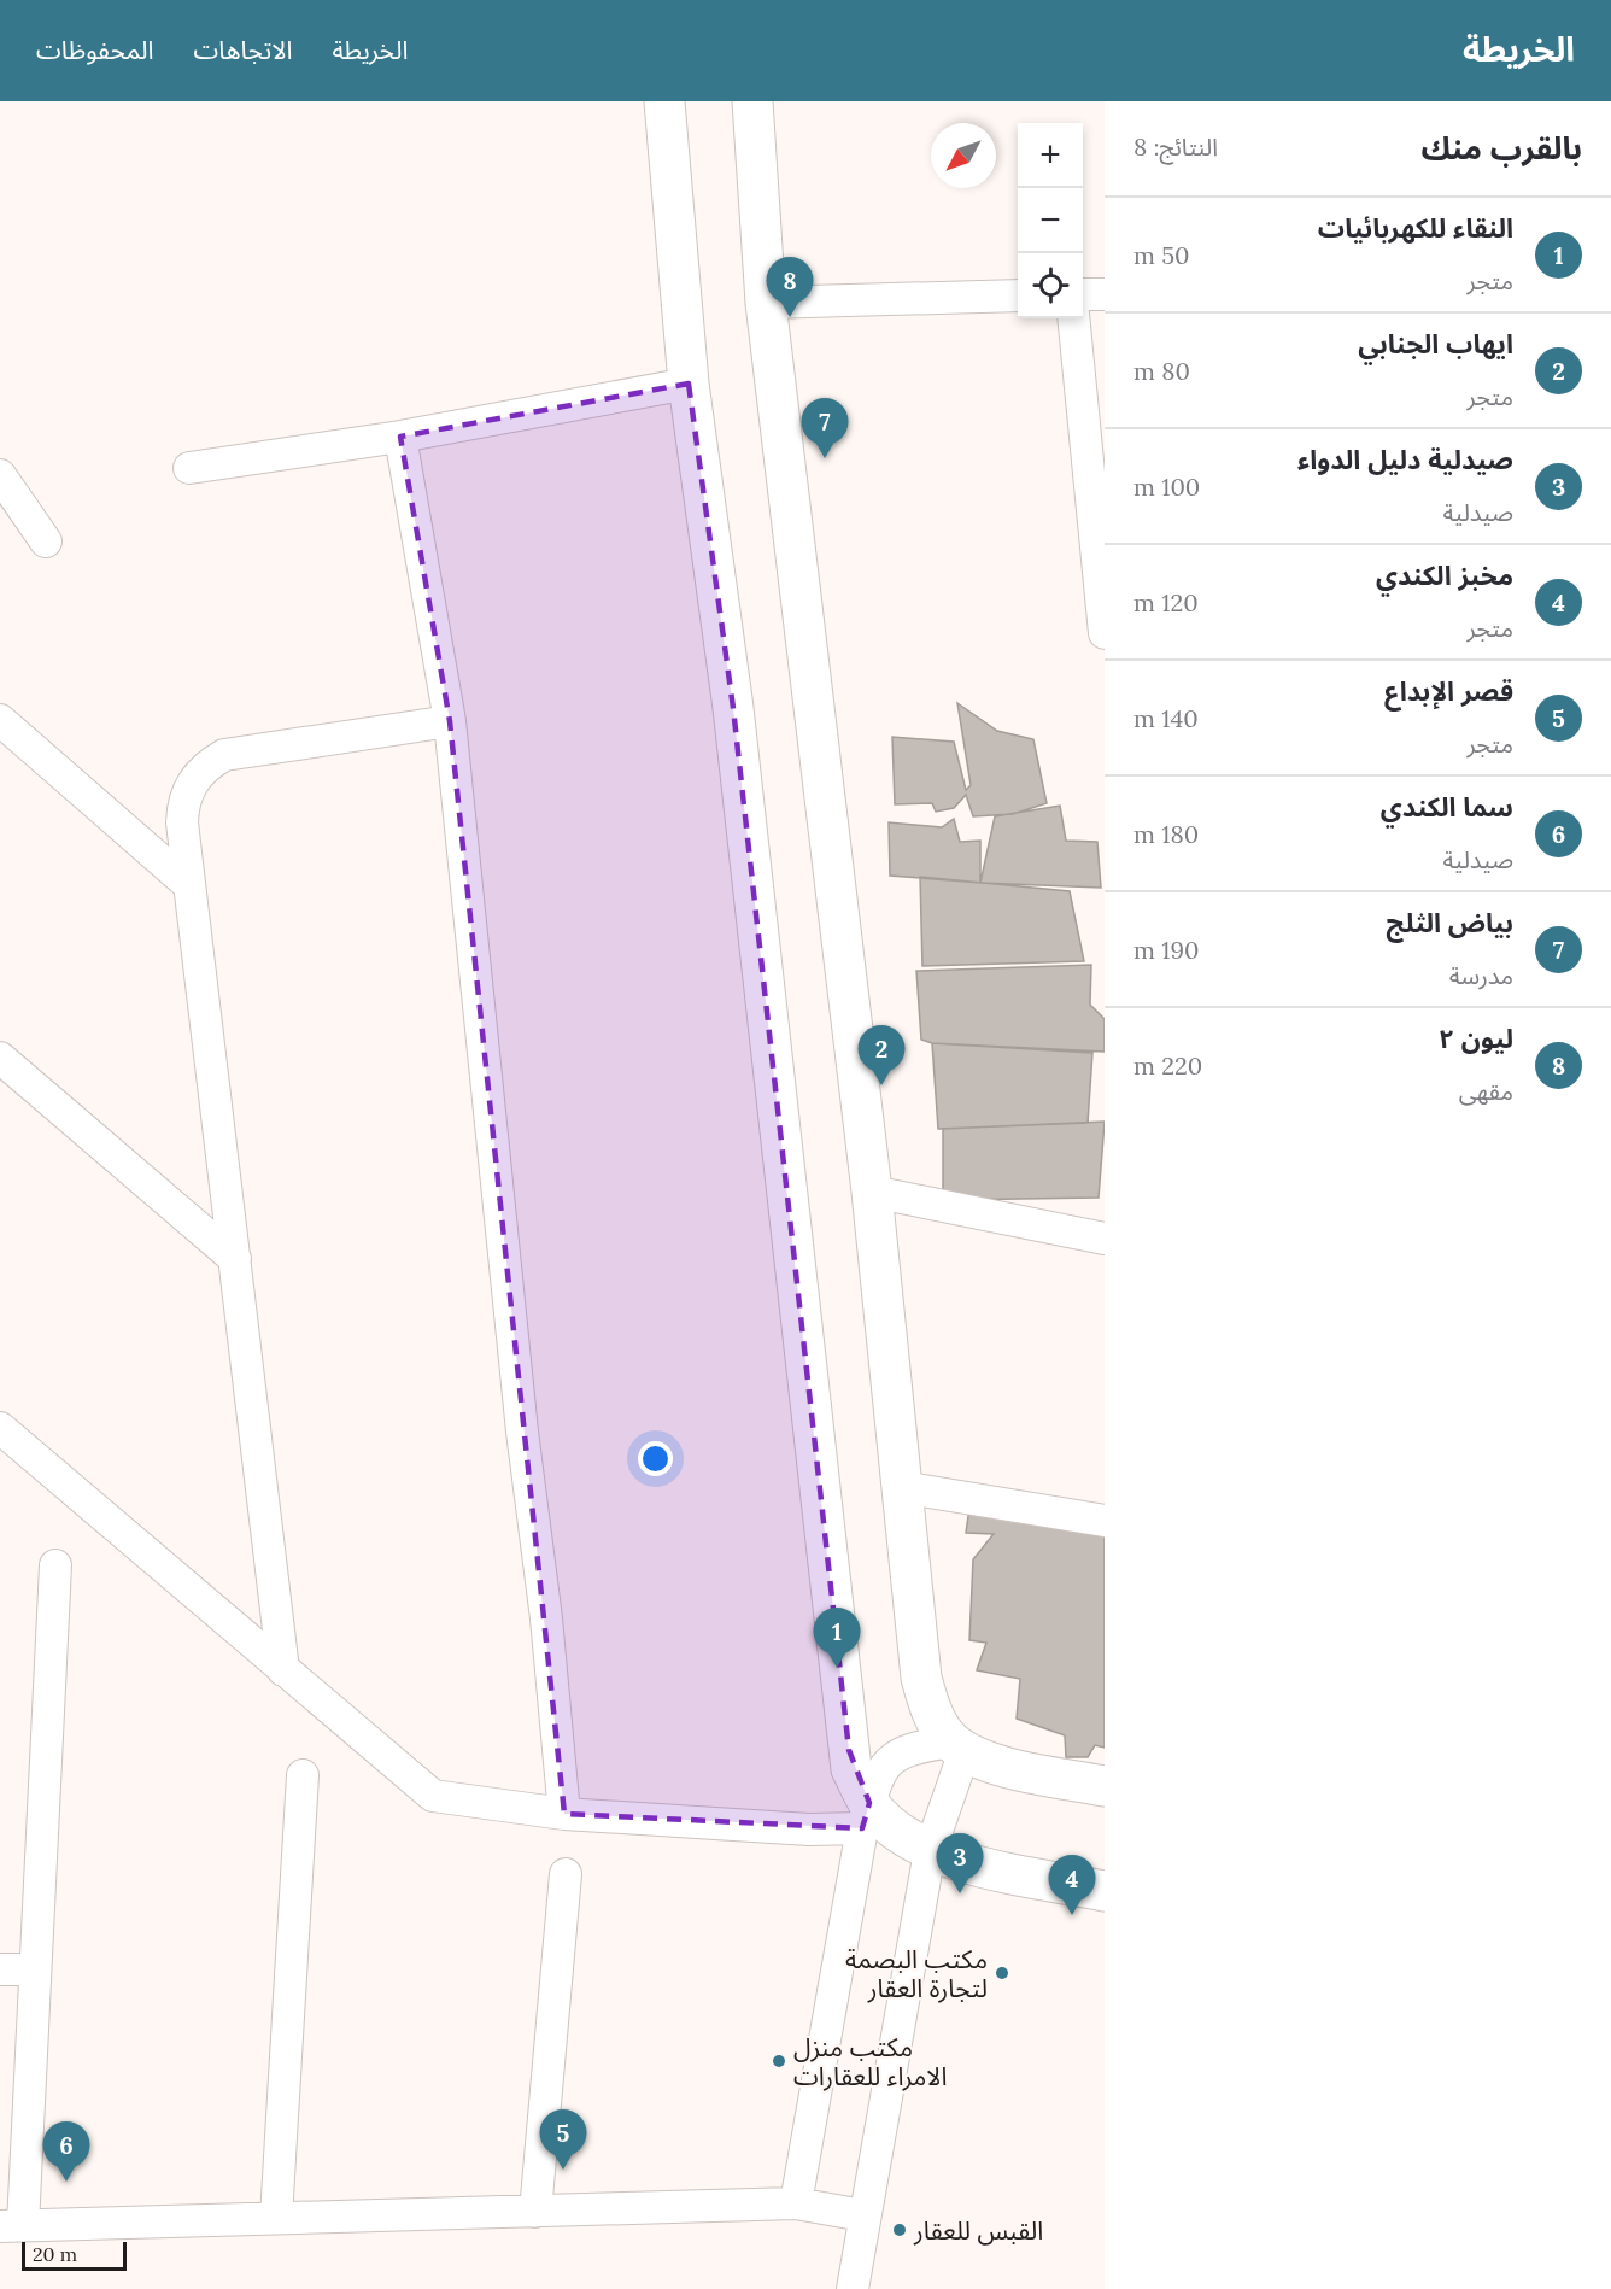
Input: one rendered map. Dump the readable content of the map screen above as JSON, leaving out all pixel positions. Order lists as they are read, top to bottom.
{
  "places": ["مكتب البصمة لتجارة العقار", "مكتب منزل الامراء للعقارات", "القبس للعقار"],
  "scale_bar": "20 m",
  "north": "bottom left",
  "page": {
    "header": "الخريطة",
    "nav": ["الخريطة", "الاتجاهات", "المحفوظات"],
    "heading": ["بالقرب منك", "النتائج: 8"],
    "map_buttons": ["+", "−"],
    "list": [
      {
        "mark": "1",
        "name": "النقاء للكهربائيات",
        "note": "متجر",
        "value": "50 m"
      },
      {
        "mark": "2",
        "name": "ايهاب الجنابي",
        "note": "متجر",
        "value": "80 m"
      },
      {
        "mark": "3",
        "name": "صيدلية دليل الدواء",
        "note": "صيدلية",
        "value": "100 m"
      },
      {
        "mark": "4",
        "name": "مخبز الكندي",
        "note": "متجر",
        "value": "120 m"
      },
      {
        "mark": "5",
        "name": "قصر الإبداع",
        "note": "متجر",
        "value": "140 m"
      },
      {
        "mark": "6",
        "name": "سما الكندي",
        "note": "صيدلية",
        "value": "180 m"
      },
      {
        "mark": "7",
        "name": "بياض الثلج",
        "note": "مدرسة",
        "value": "190 m"
      },
      {
        "mark": "8",
        "name": "ليون ٢",
        "note": "مقهى",
        "value": "220 m"
      }
    ],
    "pins": [
      "8",
      "7",
      "2",
      "1",
      "3",
      "4",
      "5",
      "6"
    ],
    "scale": "20 m"
  }
}
